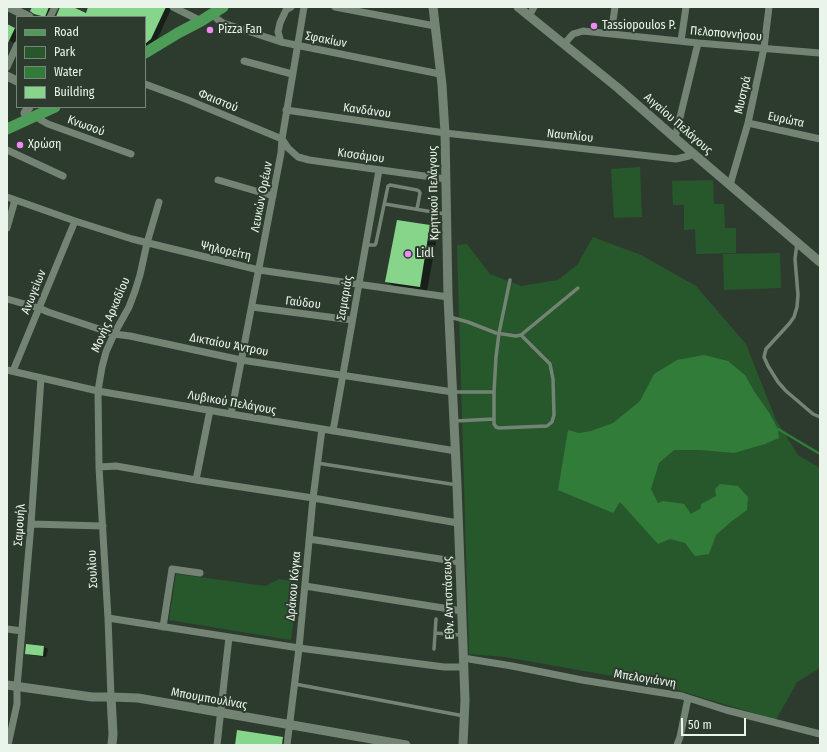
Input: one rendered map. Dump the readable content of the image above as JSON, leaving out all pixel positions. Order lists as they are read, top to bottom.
{
  "streets": {
    "street": [
      "Πελοποννήσου",
      "Σφακίων",
      "Μυστρά",
      "Φαιστού",
      "Κανδάνου",
      "Ευρώτα",
      "Αιγαίου Πελάγους",
      "Κνωσού",
      "Ναυπλίου",
      "Κισσάμου",
      "Κρητικού Πελάγους",
      "Λευκών Ορέων",
      "Ψηλορείτη",
      "Ανωγείων",
      "Σαμαριάς",
      "Γαύδου",
      "Μονής Αρκαδίου",
      "Δικταίου Άντρου",
      "Λυβικού Πελάγους",
      "Σαμουήλ",
      "Σουλίου",
      "Δράκου Κόγκα",
      "Εθν. Αντιστάσεως",
      "Μπελογιάννη",
      "Μπουμπουλίνας"
    ]
  },
  "crossings": [
    ["Πελοποννήσου", "Μυστρά"],
    ["Πελοποννήσου", "Αιγαίου Πελάγους"],
    ["Σφακίων", "Κρητικού Πελάγους"],
    ["Σφακίων", "Λευκών Ορέων"],
    ["Μυστρά", "Ευρώτα"],
    ["Μυστρά", "Αιγαίου Πελάγους"],
    ["Φαιστού", "Κισσάμου"],
    ["Φαιστού", "Λευκών Ορέων"],
    ["Κανδάνου", "Ναυπλίου"],
    ["Κανδάνου", "Κρητικού Πελάγους"],
    ["Κανδάνου", "Λευκών Ορέων"],
    ["Αιγαίου Πελάγους", "Ναυπλίου"],
    ["Ναυπλίου", "Κρητικού Πελάγους"],
    ["Κισσάμου", "Κρητικού Πελάγους"],
    ["Κισσάμου", "Λευκών Ορέων"],
    ["Κισσάμου", "Σαμαριάς"],
    ["Κρητικού Πελάγους", "Ψηλορείτη"],
    ["Κρητικού Πελάγους", "Δικταίου Άντρου"],
    ["Κρητικού Πελάγους", "Λυβικού Πελάγους"],
    ["Κρητικού Πελάγους", "Εθν. Αντιστάσεως"],
    ["Λευκών Ορέων", "Ψηλορείτη"],
    ["Λευκών Ορέων", "Γαύδου"],
    ["Λευκών Ορέων", "Δικταίου Άντρου"],
    ["Λευκών Ορέων", "Λυβικού Πελάγους"],
    ["Ψηλορείτη", "Ανωγείων"],
    ["Ψηλορείτη", "Σαμαριάς"],
    ["Ψηλορείτη", "Μονής Αρκαδίου"],
    ["Ανωγείων", "Δικταίου Άντρου"],
    ["Ανωγείων", "Λυβικού Πελάγους"],
    ["Σαμαριάς", "Γαύδου"],
    ["Σαμαριάς", "Δικταίου Άντρου"],
    ["Σαμαριάς", "Λυβικού Πελάγους"],
    ["Μονής Αρκαδίου", "Δικταίου Άντρου"],
    ["Μονής Αρκαδίου", "Λυβικού Πελάγους"],
    ["Μονής Αρκαδίου", "Σουλίου"],
    ["Λυβικού Πελάγους", "Σαμουήλ"],
    ["Λυβικού Πελάγους", "Σουλίου"],
    ["Λυβικού Πελάγους", "Δράκου Κόγκα"],
    ["Λυβικού Πελάγους", "Εθν. Αντιστάσεως"],
    ["Σαμουήλ", "Μπουμπουλίνας"],
    ["Σουλίου", "Μπελογιάννη"],
    ["Σουλίου", "Μπουμπουλίνας"],
    ["Δράκου Κόγκα", "Μπελογιάννη"],
    ["Δράκου Κόγκα", "Μπουμπουλίνας"],
    ["Εθν. Αντιστάσεως", "Μπελογιάννη"]
  ],
  "places": [
    "Tassiopoulos P.",
    "Pizza Fan",
    "Χρώση",
    "Lidl"
  ],
  "legend": [
    "Road",
    "Park",
    "Water",
    "Building"
  ],
  "scale_bar": "50 m"
}
